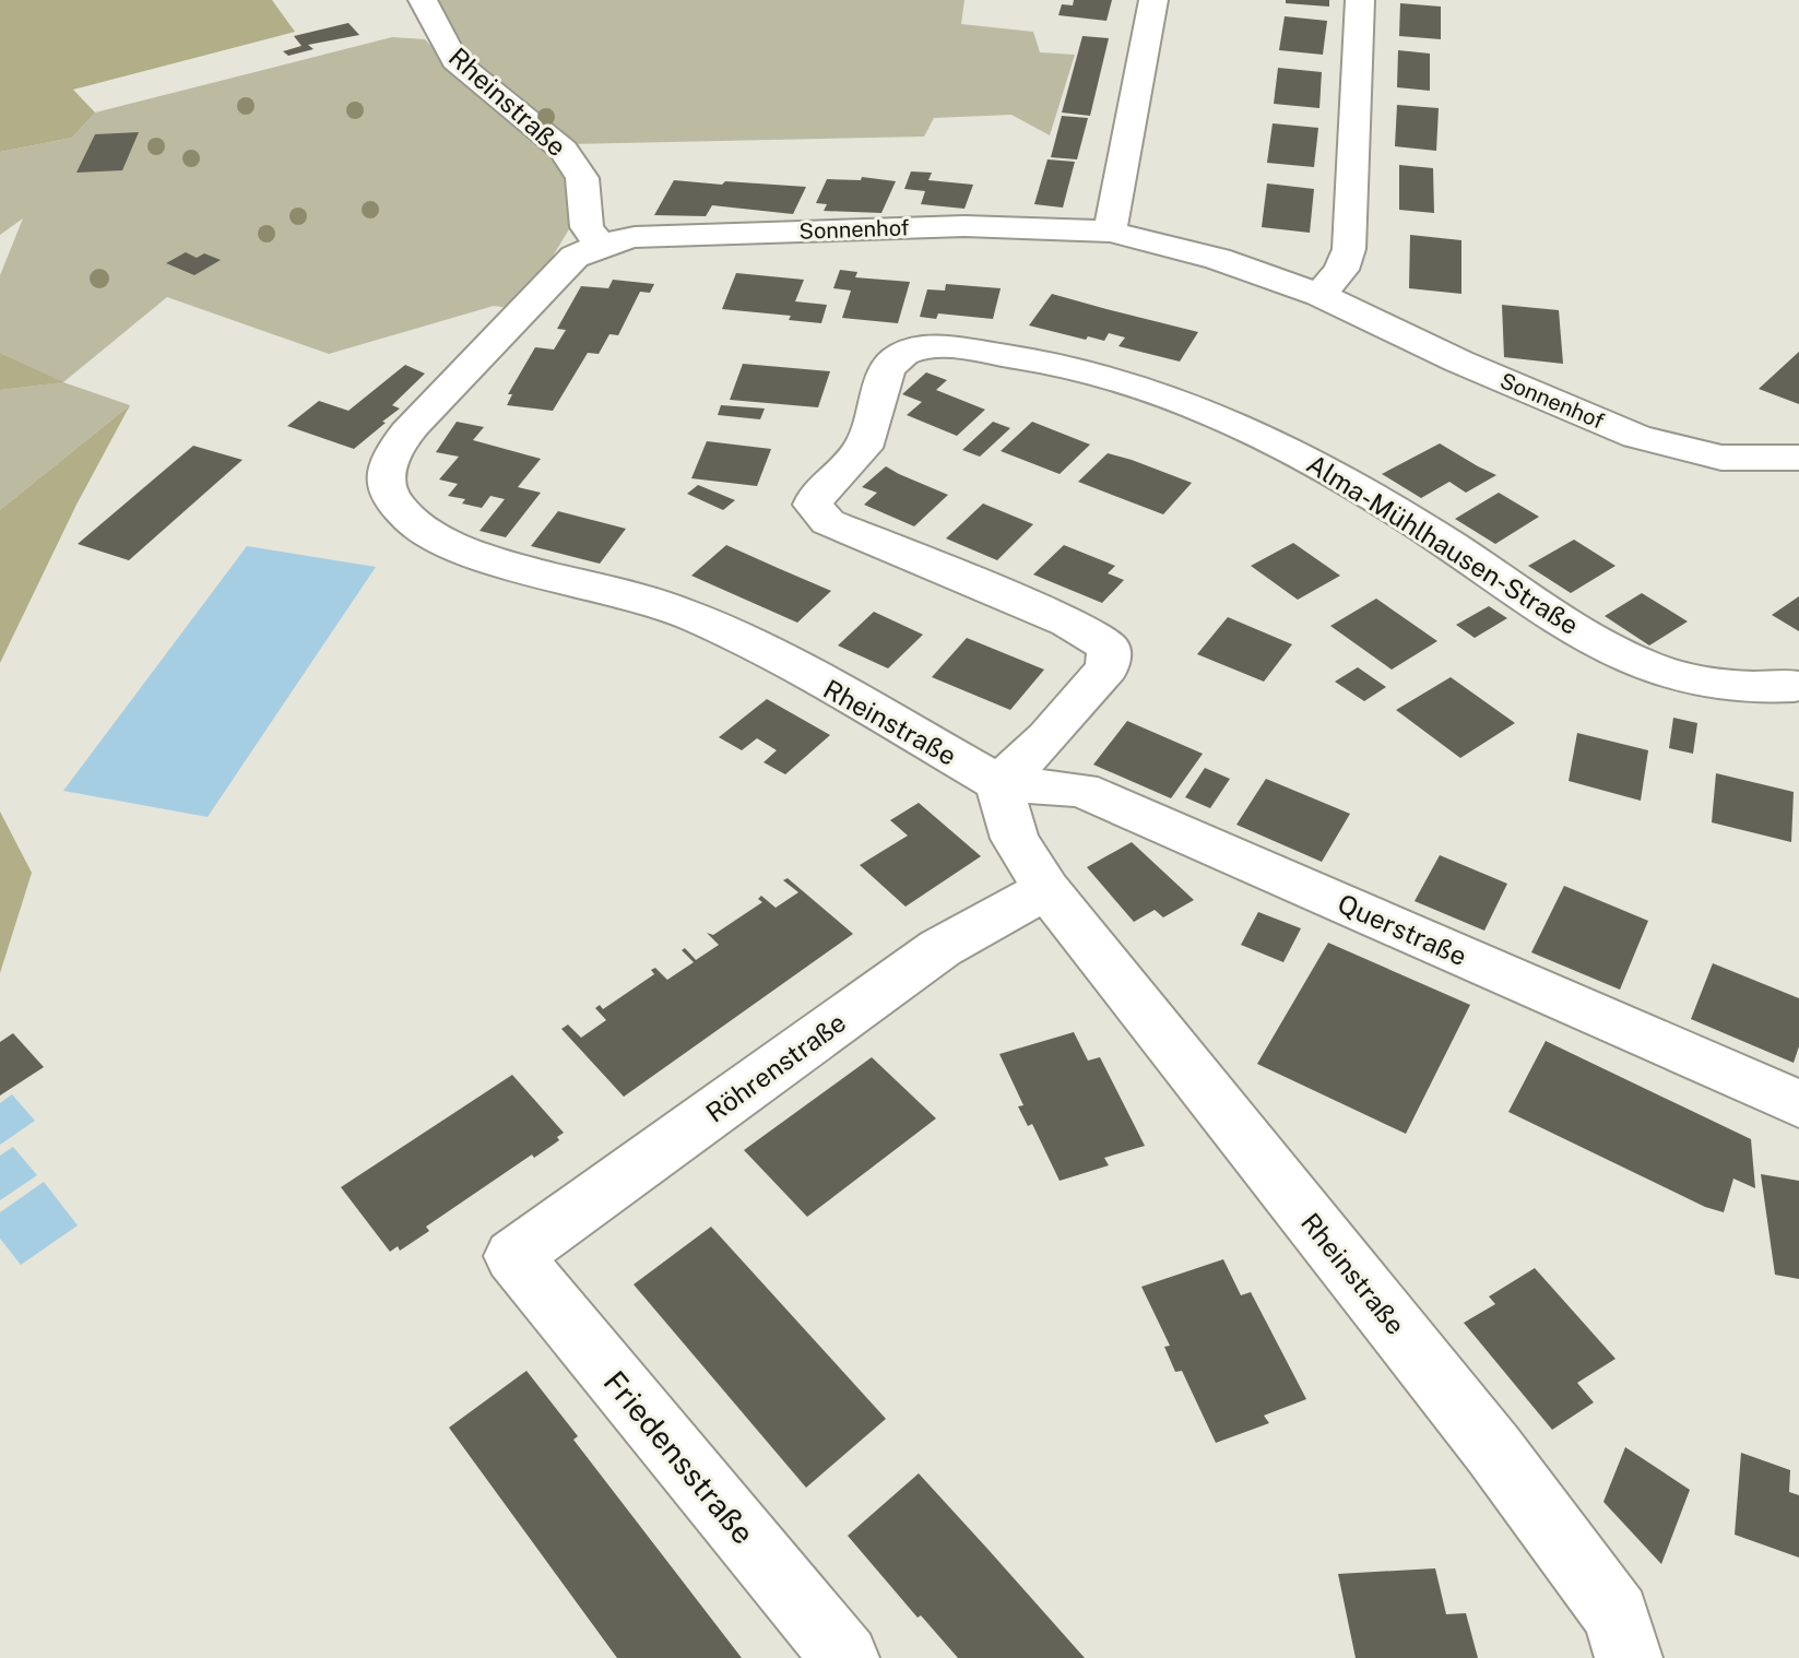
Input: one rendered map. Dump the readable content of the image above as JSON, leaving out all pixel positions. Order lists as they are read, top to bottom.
{
  "streets": {
    "street": [
      "Rheinstraße",
      "Sonnenhof",
      "Alma-Mühlhausen-Straße",
      "Querstraße",
      "Röhrenstraße",
      "Friedensstraße"
    ]
  },
  "crossings": [
    ["Rheinstraße", "Sonnenhof"],
    ["Rheinstraße", "Alma-Mühlhausen-Straße"],
    ["Rheinstraße", "Querstraße"],
    ["Rheinstraße", "Röhrenstraße"],
    ["Alma-Mühlhausen-Straße", "Querstraße"],
    ["Röhrenstraße", "Friedensstraße"]
  ]
}
